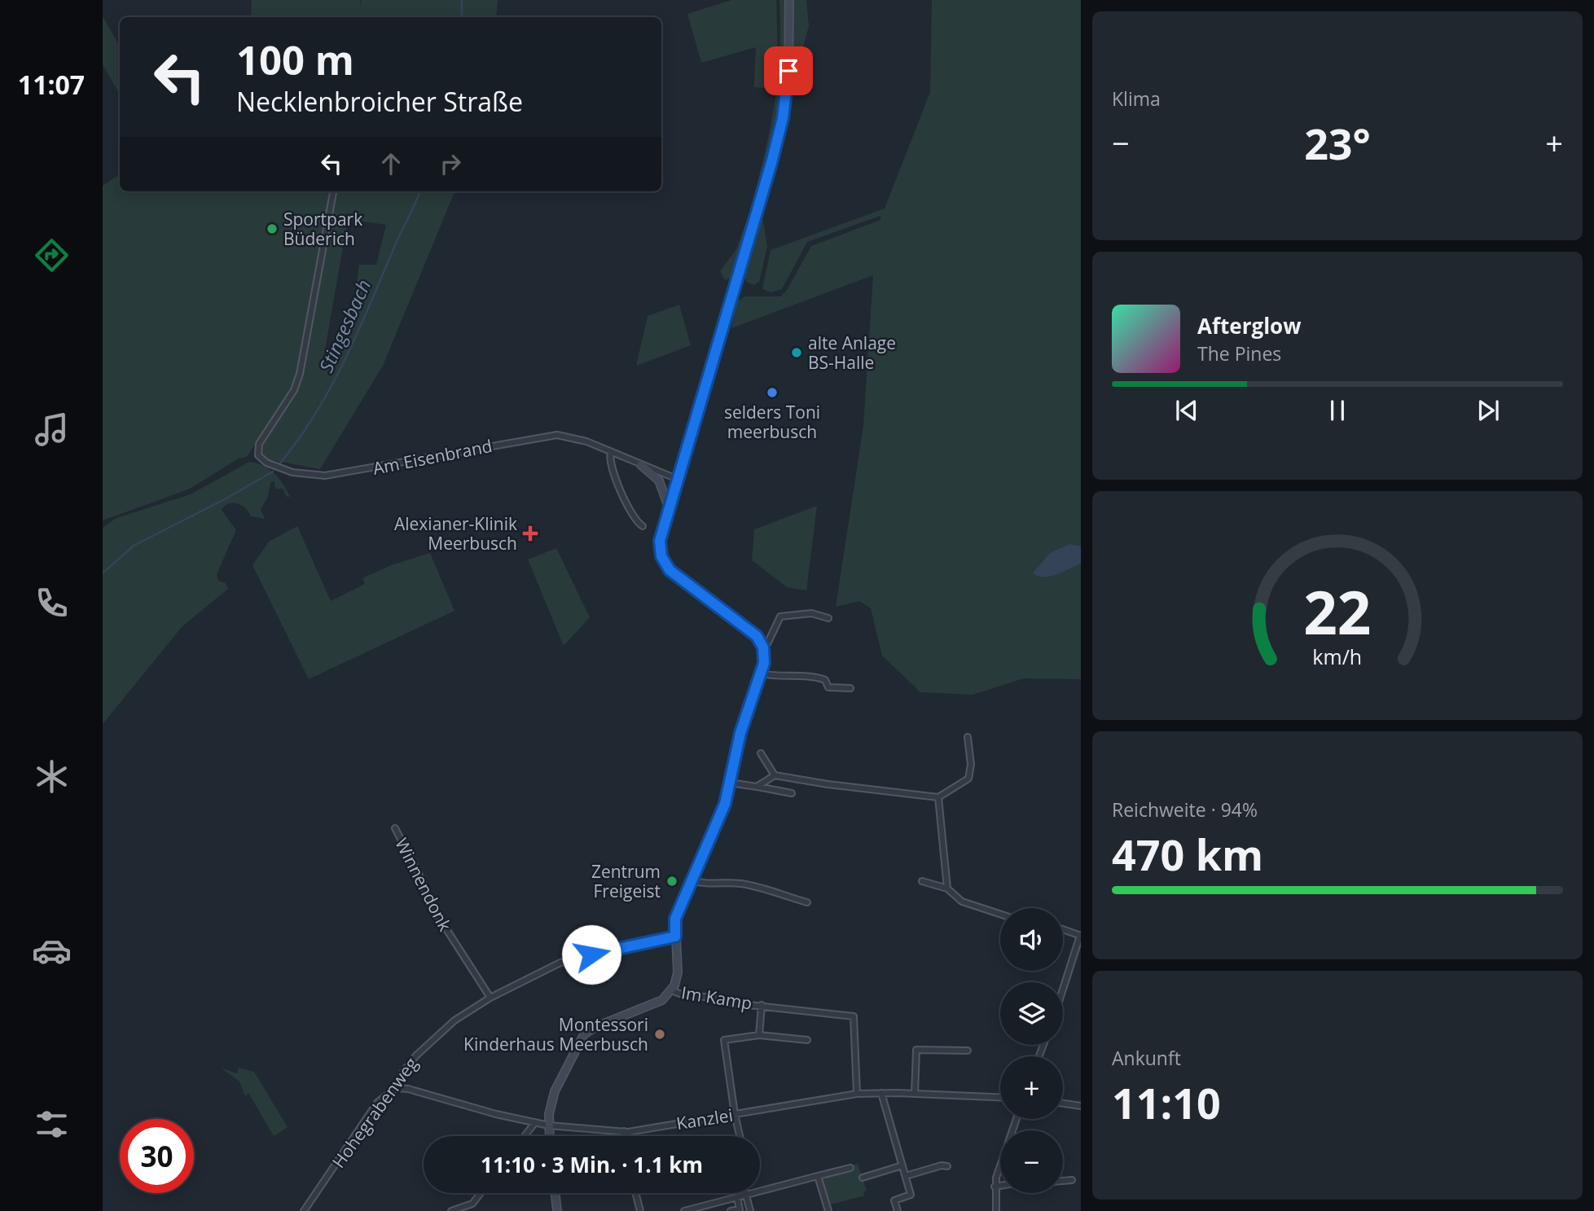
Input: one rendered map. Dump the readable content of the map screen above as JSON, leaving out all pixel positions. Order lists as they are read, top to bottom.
{
  "streets": {
    "street": [
      "Am Eisenbrand",
      "Winnendonk",
      "Im Kamp",
      "Hohegrabenweg",
      "Kanzlei"
    ]
  },
  "crossings": [
    ["Winnendonk", "Hohegrabenweg"],
    ["Im Kamp", "Kanzlei"],
    ["Hohegrabenweg", "Kanzlei"]
  ],
  "water": ["Stingesbach"],
  "places": {
    "other": [
      "Sportpark Büderich",
      "alte Anlage BS-Halle",
      "selders Toni meerbusch",
      "Zentrum Freigeist",
      "Montessori Kinderhaus Meerbusch"
    ],
    "health": ["Alexianer-Klinik Meerbusch"]
  },
  "page": {
    "tabs": "11:07",
    "tile": [
      "Klima",
      ["Reichweite · 94%", "470 km"],
      ["Ankunft", "11:10"]
    ],
    "turn": ["100 m", "Necklenbroicher Straße"],
    "heat": ["−", "23°", "+"],
    "song": ["Afterglow", "The Pines"],
    "map_buttons": ["+", "−"],
    "limit": "30",
    "trip": "11:10 · 3 Min. · 1.1 km",
    "gauge": ["22", "km/h"]
  }
}
